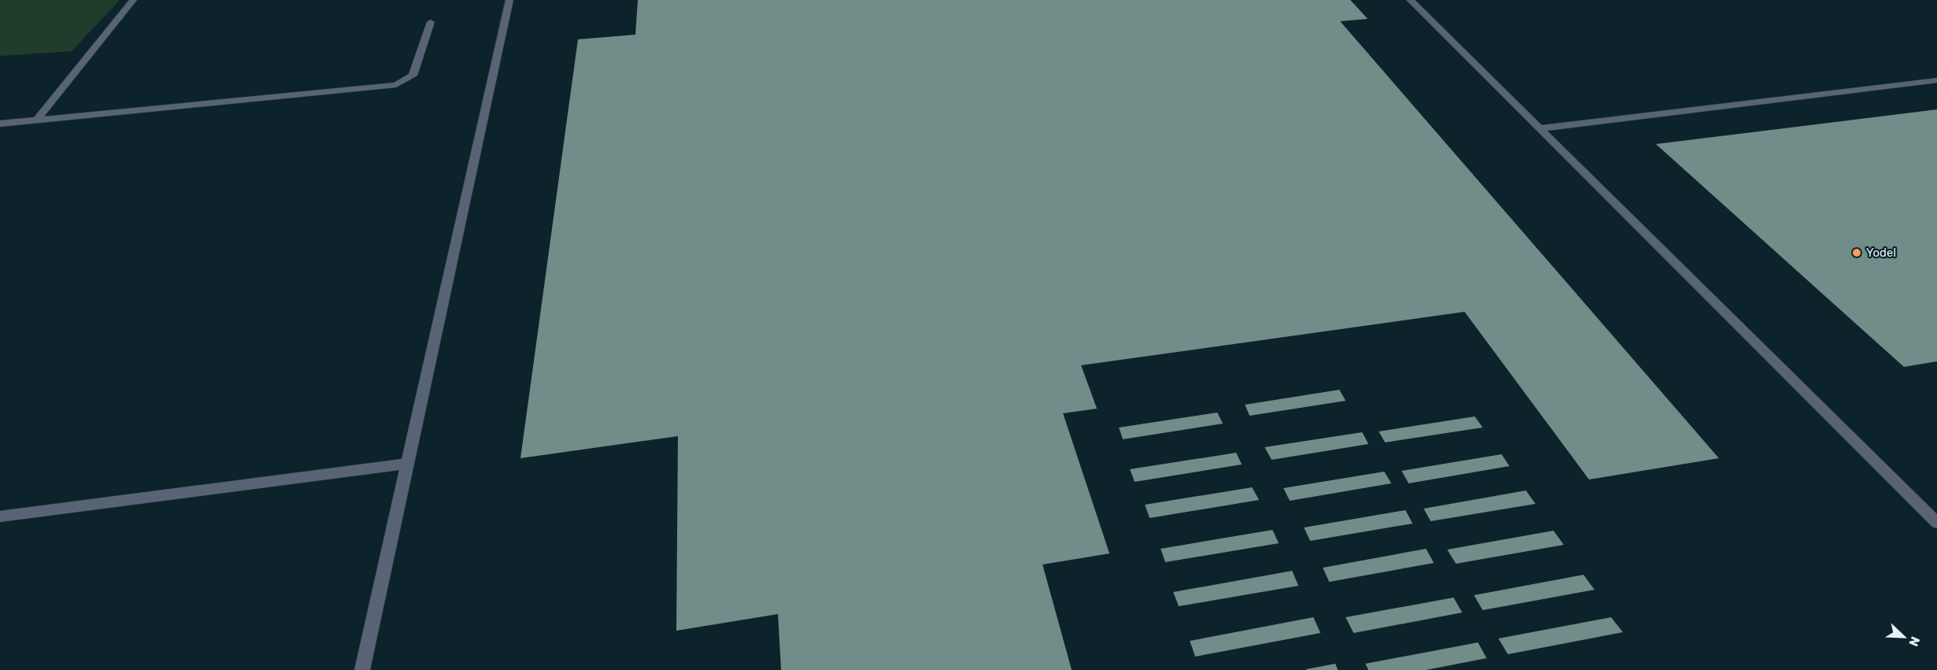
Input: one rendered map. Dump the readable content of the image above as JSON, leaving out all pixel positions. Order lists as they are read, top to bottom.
{
  "places": ["Yodel"],
  "north": "bottom right"
}
